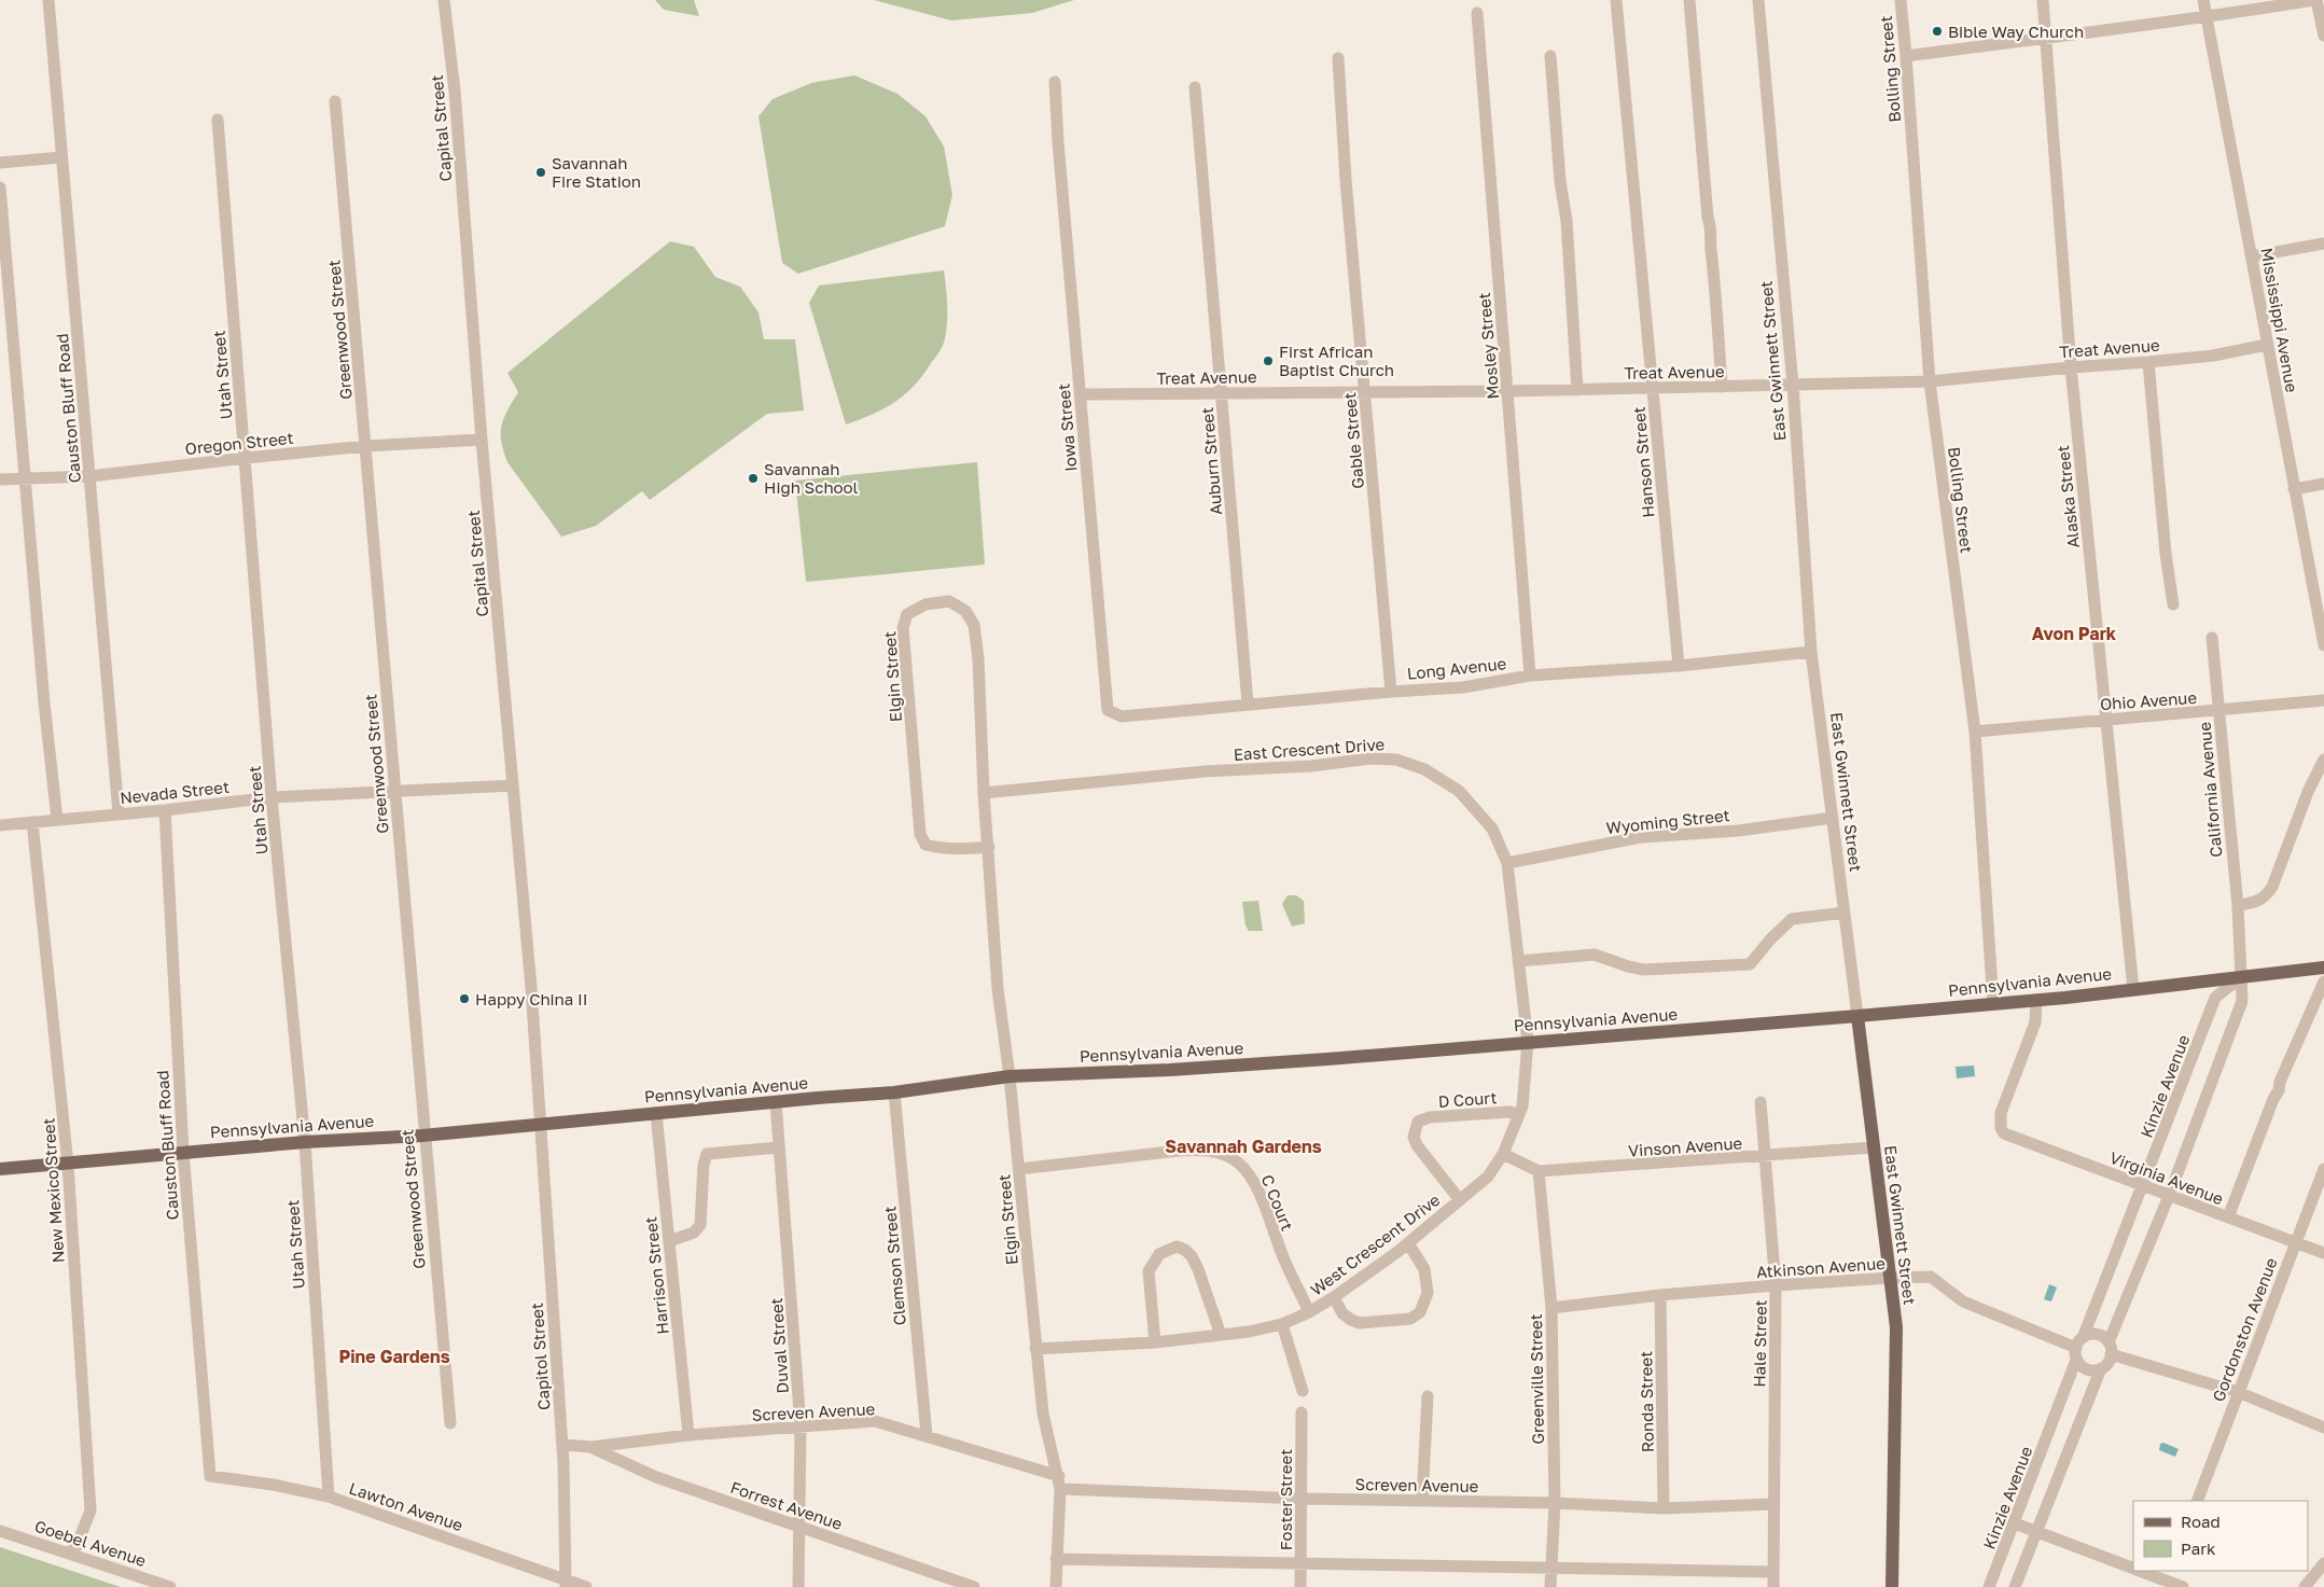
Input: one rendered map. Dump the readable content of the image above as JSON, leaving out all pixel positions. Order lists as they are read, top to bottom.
{
  "streets": {
    "main road": ["East Gwinnett Street", "Pennsylvania Avenue"],
    "street": [
      "Bolling Street",
      "Capital Street",
      "Mississippi Avenue",
      "Greenwood Street",
      "Mosley Street",
      "Treat Avenue",
      "Utah Street",
      "Causton Bluff Road",
      "Iowa Street",
      "Gable Street",
      "Oregon Street",
      "Auburn Street",
      "Hanson Street",
      "Alaska Street",
      "Long Avenue",
      "Elgin Street",
      "Ohio Avenue",
      "East Crescent Drive",
      "California Avenue",
      "Nevada Street",
      "Wyoming Street",
      "Kinzie Avenue",
      "D Court",
      "Vinson Avenue",
      "Virginia Avenue",
      "New Mexico Street",
      "C Court",
      "West Crescent Drive",
      "Clemson Street",
      "Atkinson Avenue",
      "Harrison Street",
      "Gordonston Avenue",
      "Hale Street",
      "Duval Street",
      "Capitol Street",
      "Greenville Street",
      "Ronda Street",
      "Screven Avenue",
      "Foster Street",
      "Forrest Avenue",
      "Lawton Avenue",
      "Goebel Avenue"
    ]
  },
  "crossings": [
    ["Bolling Street", "Treat Avenue"],
    ["Bolling Street", "Ohio Avenue"],
    ["Bolling Street", "Pennsylvania Avenue"],
    ["Capital Street", "Oregon Street"],
    ["Capital Street", "Nevada Street"],
    ["Capital Street", "Pennsylvania Avenue"],
    ["Capital Street", "Capitol Street"],
    ["Mississippi Avenue", "Treat Avenue"],
    ["Greenwood Street", "Oregon Street"],
    ["Greenwood Street", "Nevada Street"],
    ["Greenwood Street", "Pennsylvania Avenue"],
    ["Mosley Street", "Treat Avenue"],
    ["Mosley Street", "Long Avenue"],
    ["Treat Avenue", "East Gwinnett Street"],
    ["Treat Avenue", "Iowa Street"],
    ["Treat Avenue", "Gable Street"],
    ["Treat Avenue", "Auburn Street"],
    ["Treat Avenue", "Hanson Street"],
    ["Treat Avenue", "Alaska Street"],
    ["East Gwinnett Street", "Long Avenue"],
    ["East Gwinnett Street", "Wyoming Street"],
    ["East Gwinnett Street", "Pennsylvania Avenue"],
    ["East Gwinnett Street", "Vinson Avenue"],
    ["East Gwinnett Street", "Atkinson Avenue"],
    ["Utah Street", "Oregon Street"],
    ["Utah Street", "Nevada Street"],
    ["Utah Street", "Pennsylvania Avenue"],
    ["Utah Street", "Lawton Avenue"],
    ["Causton Bluff Road", "Oregon Street"],
    ["Causton Bluff Road", "Nevada Street"],
    ["Causton Bluff Road", "Pennsylvania Avenue"],
    ["Causton Bluff Road", "Lawton Avenue"],
    ["Iowa Street", "Long Avenue"],
    ["Gable Street", "Long Avenue"],
    ["Auburn Street", "Long Avenue"],
    ["Hanson Street", "Long Avenue"],
    ["Alaska Street", "Ohio Avenue"],
    ["Alaska Street", "Pennsylvania Avenue"],
    ["Elgin Street", "East Crescent Drive"],
    ["Elgin Street", "Pennsylvania Avenue"],
    ["Elgin Street", "C Court"],
    ["Elgin Street", "West Crescent Drive"],
    ["Elgin Street", "Screven Avenue"],
    ["Ohio Avenue", "California Avenue"],
    ["East Crescent Drive", "Wyoming Street"],
    ["East Crescent Drive", "Pennsylvania Avenue"],
    ["East Crescent Drive", "West Crescent Drive"],
    ["Nevada Street", "New Mexico Street"],
    ["Pennsylvania Avenue", "Kinzie Avenue"],
    ["Pennsylvania Avenue", "Virginia Avenue"],
    ["Pennsylvania Avenue", "New Mexico Street"],
    ["Pennsylvania Avenue", "West Crescent Drive"],
    ["Pennsylvania Avenue", "Clemson Street"],
    ["Pennsylvania Avenue", "Harrison Street"],
    ["Pennsylvania Avenue", "Duval Street"],
    ["Pennsylvania Avenue", "Capitol Street"],
    ["Kinzie Avenue", "Virginia Avenue"],
    ["Kinzie Avenue", "Atkinson Avenue"],
    ["D Court", "West Crescent Drive"],
    ["Vinson Avenue", "Hale Street"],
    ["Vinson Avenue", "Greenville Street"],
    ["Virginia Avenue", "Gordonston Avenue"],
    ["New Mexico Street", "Goebel Avenue"],
    ["C Court", "West Crescent Drive"],
    ["Clemson Street", "Screven Avenue"],
    ["Atkinson Avenue", "Gordonston Avenue"],
    ["Atkinson Avenue", "Hale Street"],
    ["Atkinson Avenue", "Greenville Street"],
    ["Atkinson Avenue", "Ronda Street"],
    ["Harrison Street", "Screven Avenue"],
    ["Hale Street", "Screven Avenue"],
    ["Duval Street", "Screven Avenue"],
    ["Duval Street", "Forrest Avenue"],
    ["Capitol Street", "Screven Avenue"],
    ["Capitol Street", "Lawton Avenue"],
    ["Greenville Street", "Screven Avenue"],
    ["Ronda Street", "Screven Avenue"],
    ["Screven Avenue", "Foster Street"],
    ["Screven Avenue", "Forrest Avenue"]
  ],
  "districts": ["Avon Park", "Savannah Gardens", "Pine Gardens"],
  "places": [
    "Bible Way Church",
    "Savannah Fire Station",
    "First African Baptist Church",
    "Savannah High School",
    "Happy China II"
  ],
  "legend": ["Road", "Park"]
}
